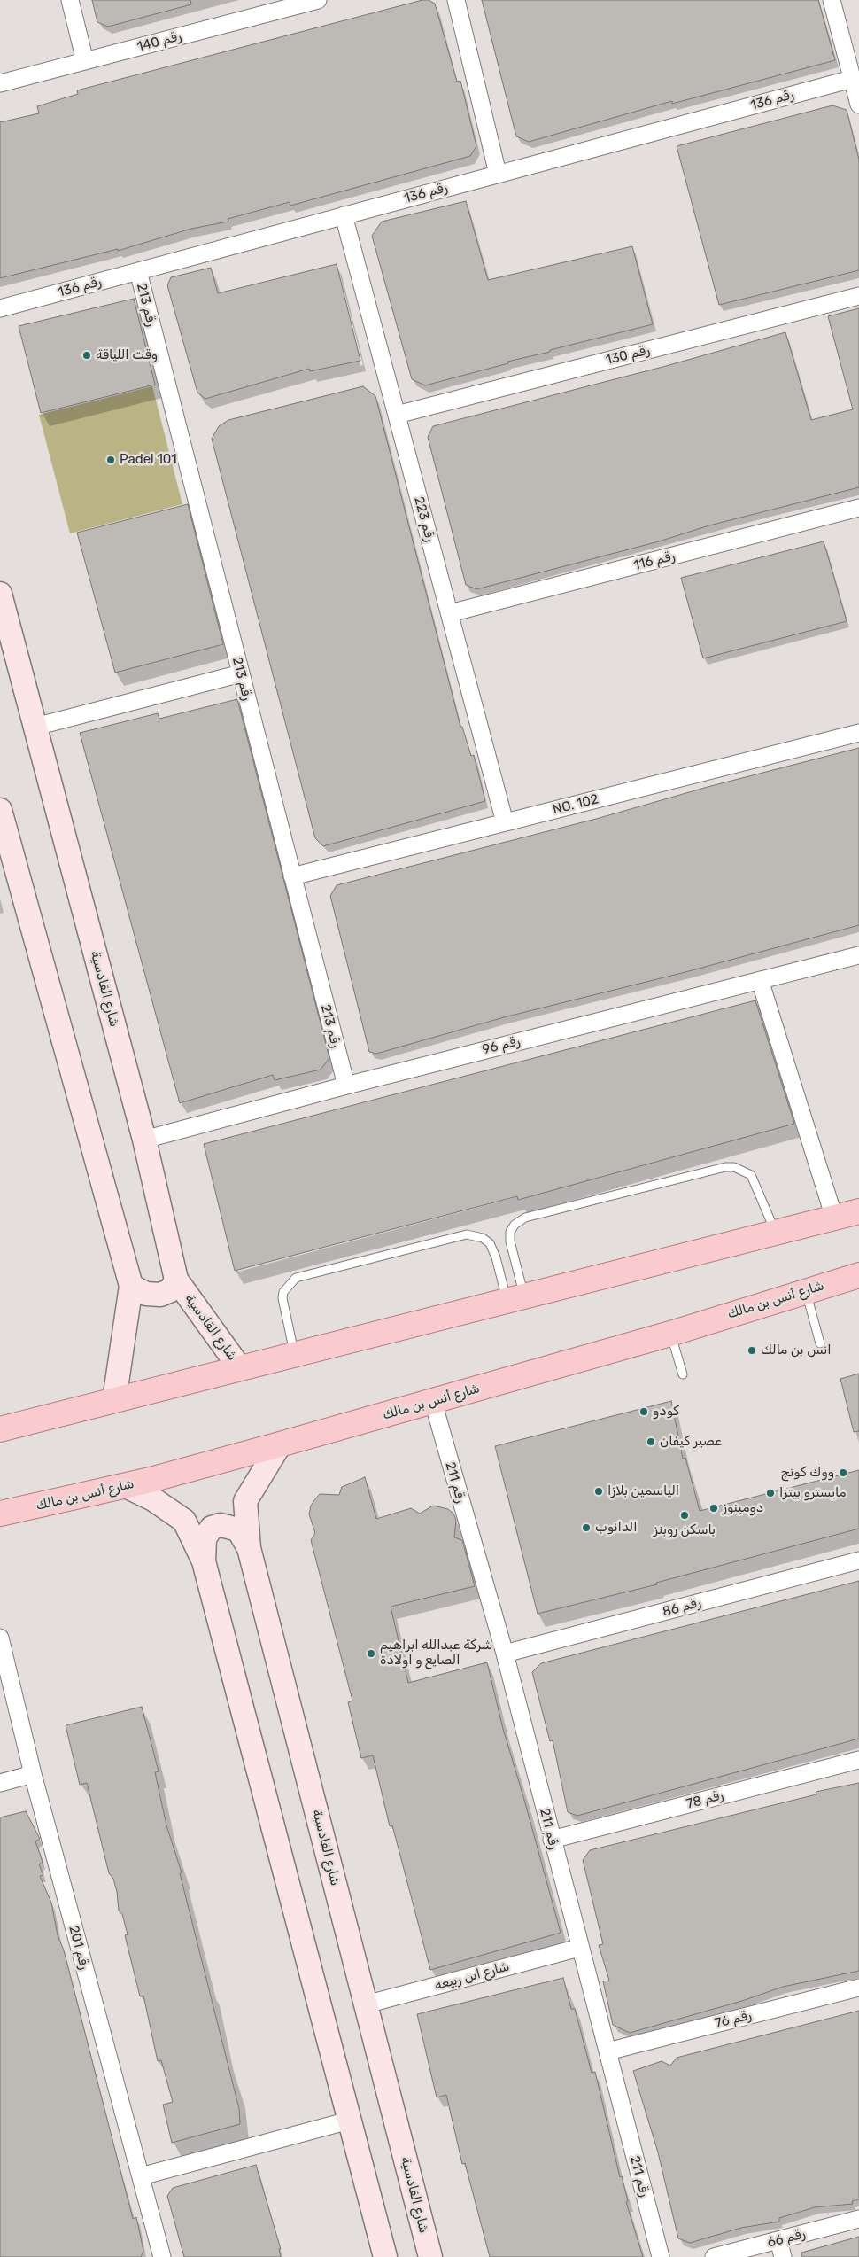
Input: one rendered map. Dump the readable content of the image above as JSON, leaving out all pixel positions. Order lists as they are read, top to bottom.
{
  "streets": {
    "main road": ["شارع أنس بن مالك"],
    "street": [
      "رقم 140",
      "رقم 136",
      "رقم 213",
      "رقم 130",
      "رقم 223",
      "رقم 116",
      "NO. 102",
      "شارع القادسية",
      "رقم 96",
      "رقم 211",
      "رقم 86",
      "رقم 78",
      "رقم 201",
      "شارع ابن ربيعه",
      "رقم 76",
      "رقم 66"
    ]
  },
  "crossings": [
    ["رقم 136", "رقم 213"],
    ["رقم 136", "رقم 223"],
    ["رقم 213", "NO. 102"],
    ["رقم 213", "رقم 96"],
    ["رقم 130", "رقم 223"],
    ["رقم 223", "رقم 116"],
    ["رقم 223", "NO. 102"],
    ["شارع القادسية", "رقم 96"],
    ["شارع القادسية", "شارع أنس بن مالك"],
    ["شارع القادسية", "شارع ابن ربيعه"],
    ["شارع أنس بن مالك", "رقم 211"],
    ["رقم 211", "رقم 86"],
    ["رقم 211", "رقم 78"],
    ["رقم 211", "شارع ابن ربيعه"],
    ["رقم 211", "رقم 76"]
  ],
  "places": [
    "وقت اللياقة",
    "Padel 101",
    "انس بن مالك",
    "كودو",
    "عصير كيفان",
    "ووك كونج",
    "الياسمين بلازا",
    "مايسترو بيتزا",
    "دومينوز",
    "باسكن روبنز",
    "الدانوب",
    "شركة عبدالله ابراهيم الصايغ و اولادة"
  ]
}
